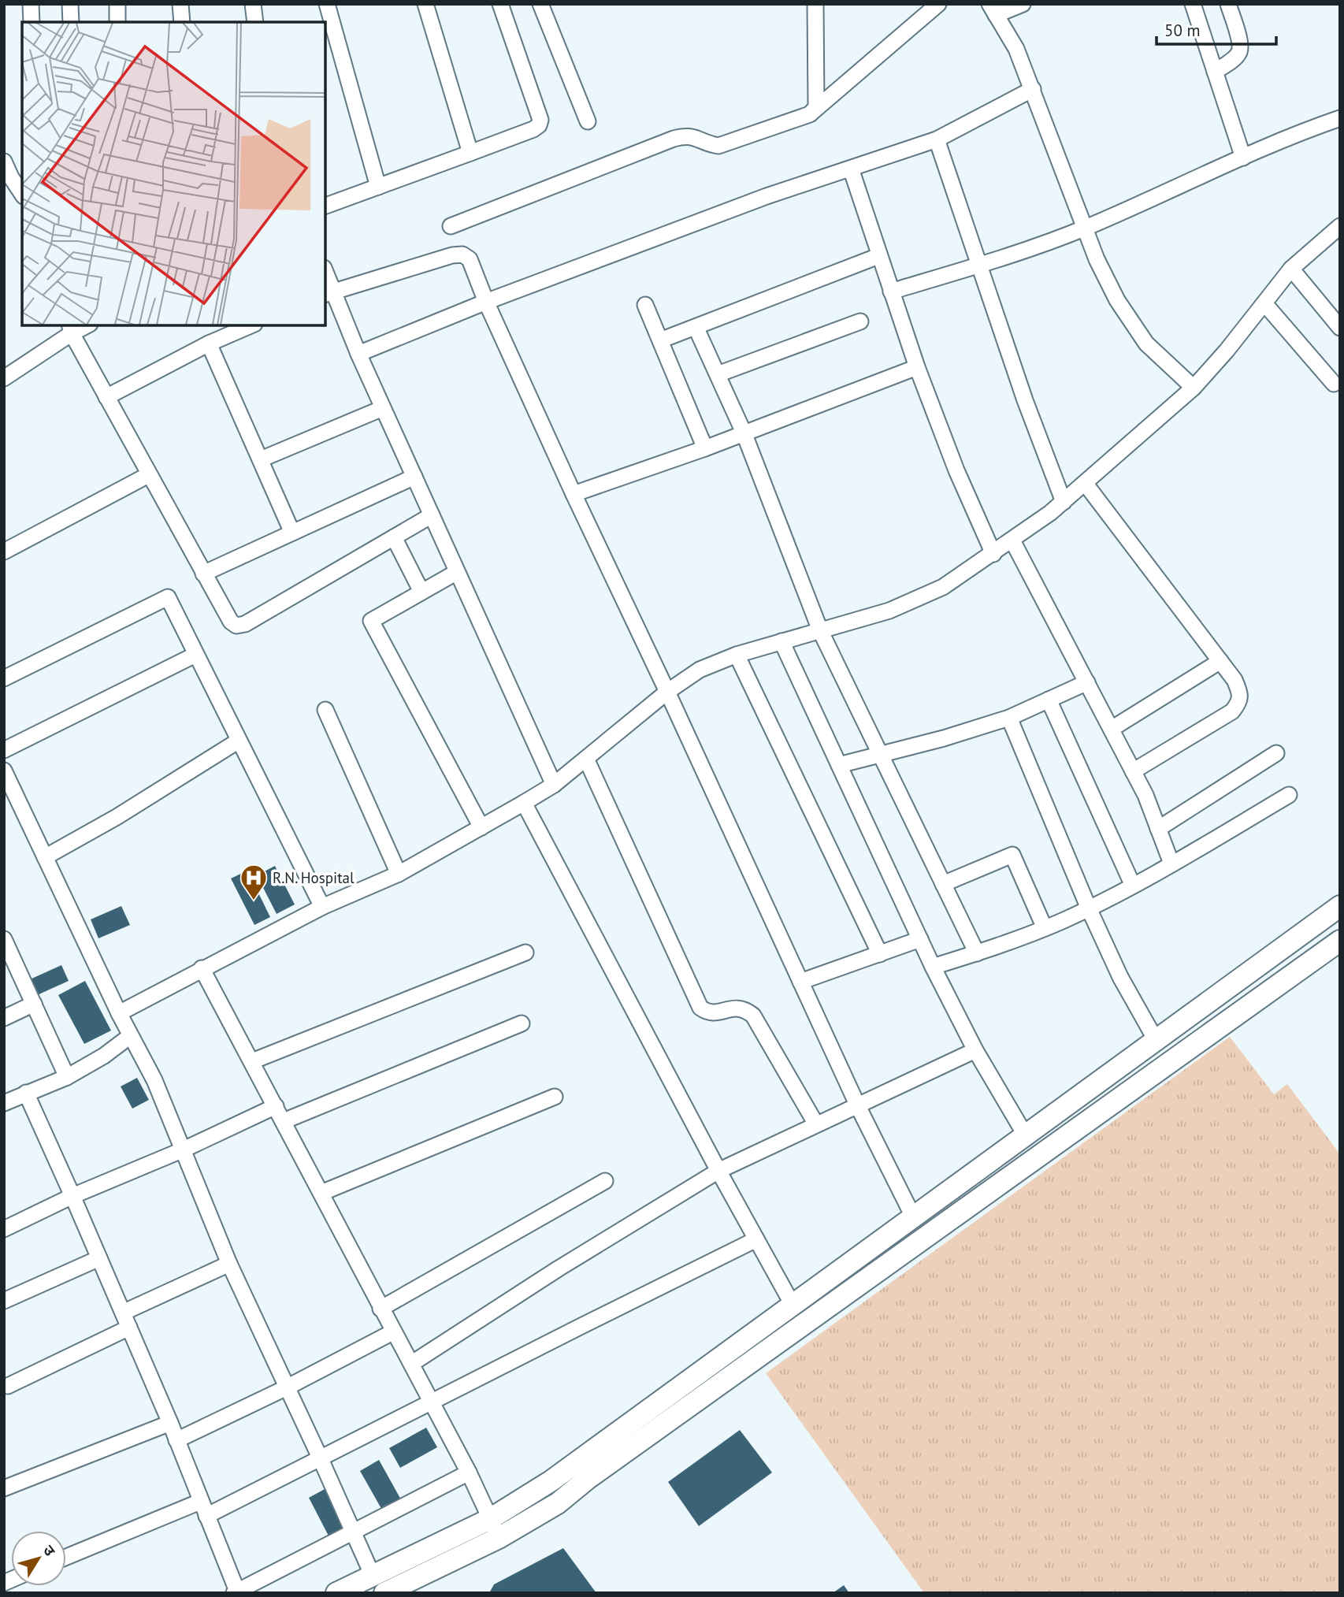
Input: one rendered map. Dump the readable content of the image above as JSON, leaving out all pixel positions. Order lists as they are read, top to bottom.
{
  "places": {
    "hospital": ["R.N. Hospital"]
  },
  "scale_bar": "50 m",
  "north": "top right"
}
